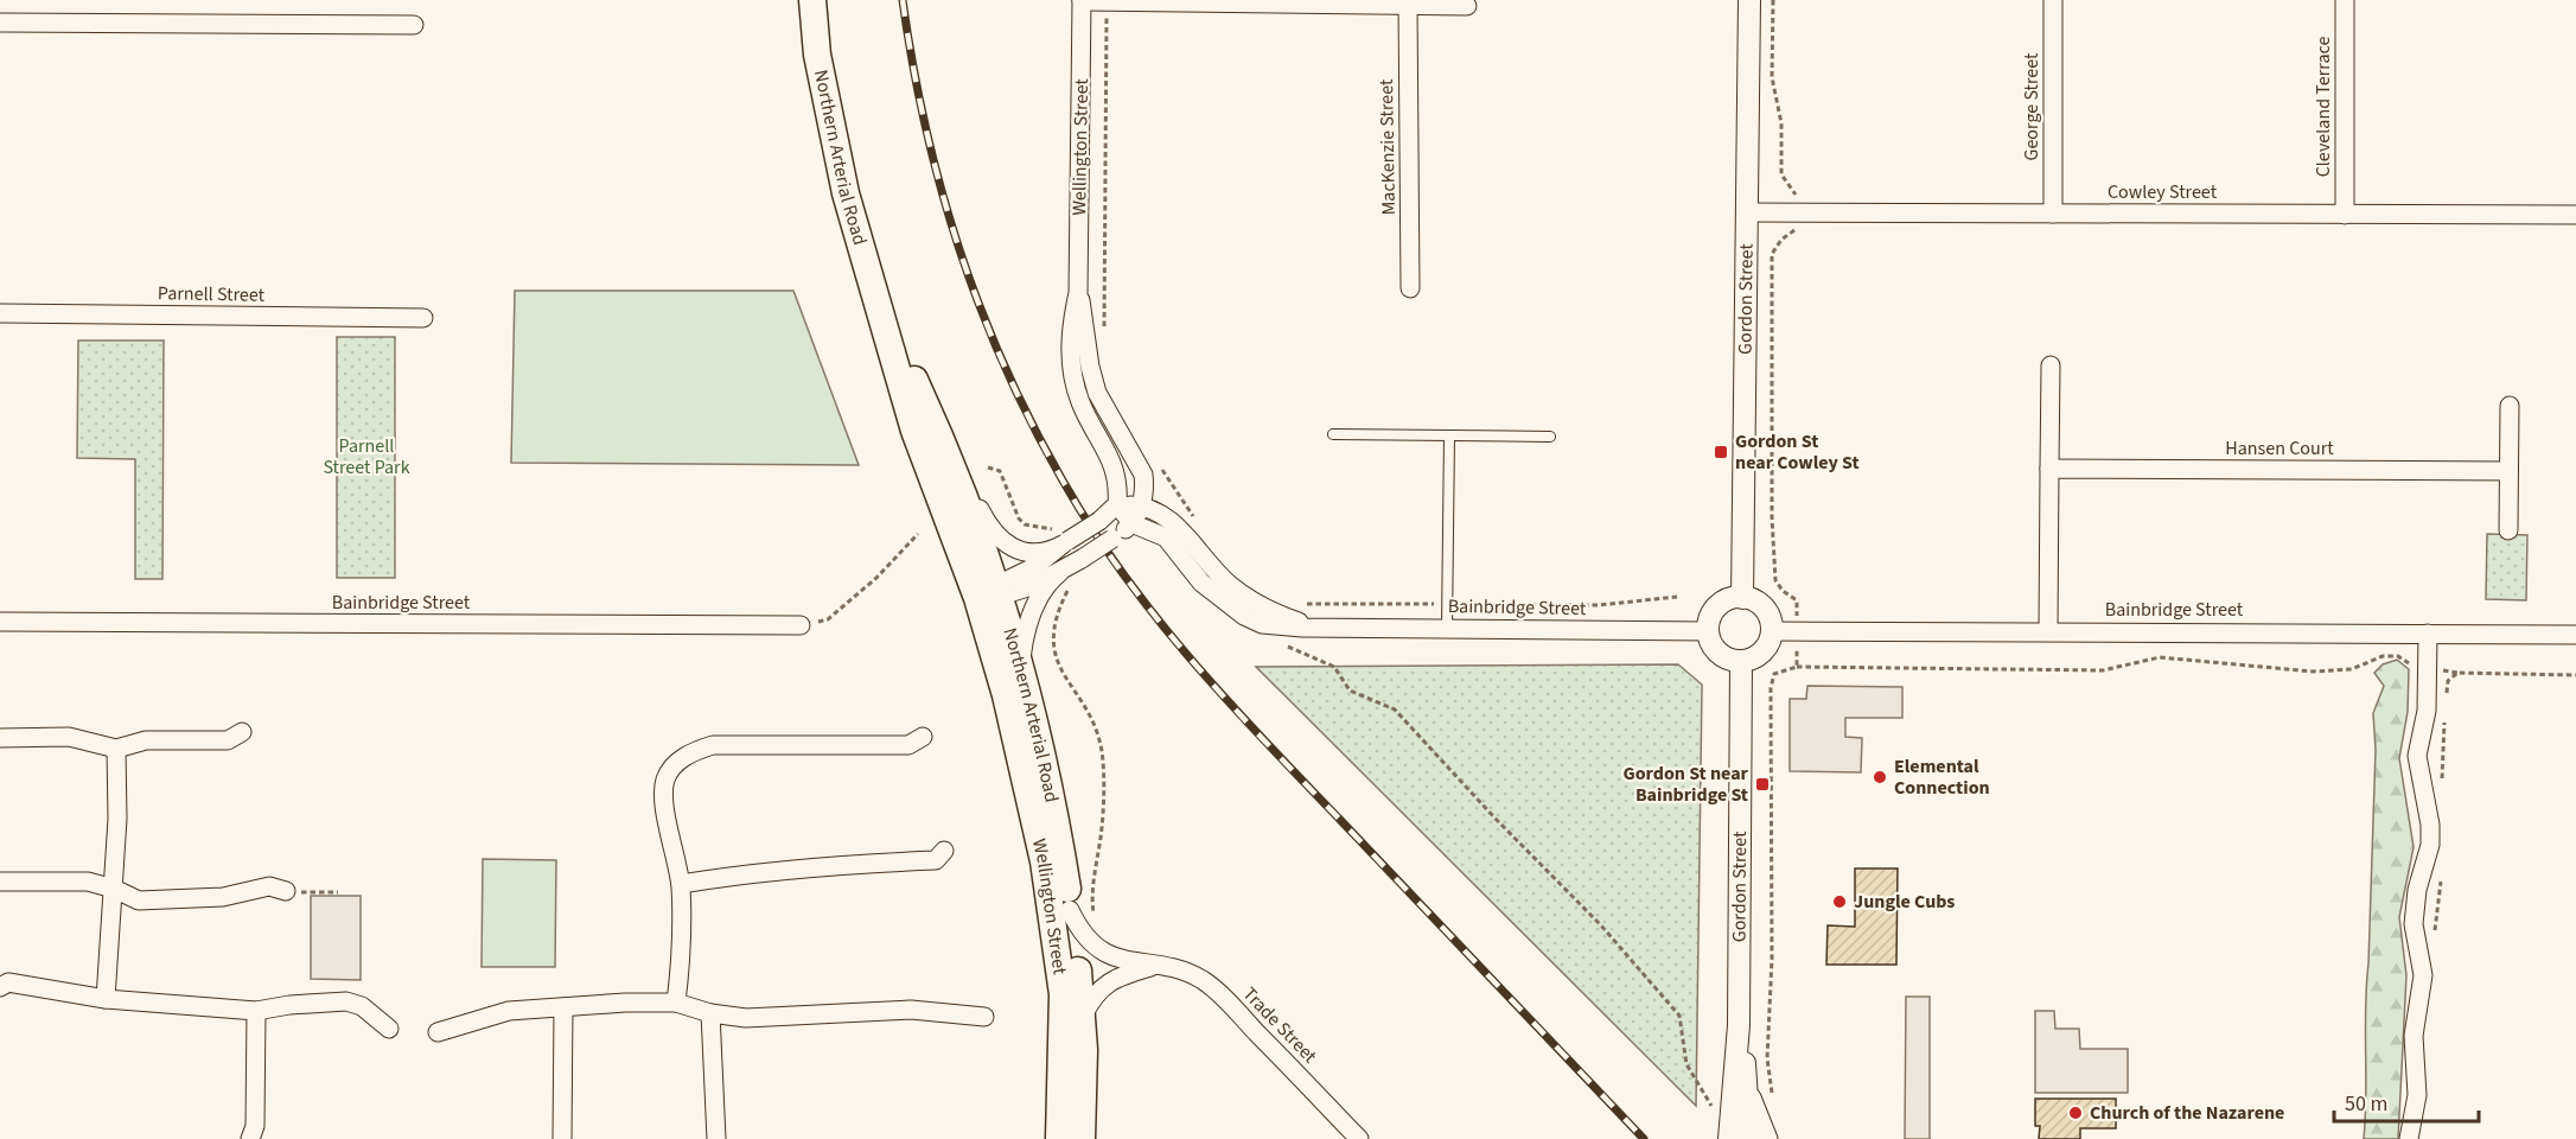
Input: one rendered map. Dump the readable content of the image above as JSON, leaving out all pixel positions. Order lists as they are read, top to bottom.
{
  "streets": {
    "main road": ["Wellington Street", "Northern Arterial Road"],
    "street": [
      "George Street",
      "Cleveland Terrace",
      "MacKenzie Street",
      "Cowley Street",
      "Parnell Street",
      "Gordon Street",
      "Hansen Court",
      "Bainbridge Street",
      "Trade Street"
    ]
  },
  "crossings": [
    ["George Street", "Cowley Street"],
    ["Cleveland Terrace", "Cowley Street"],
    ["Wellington Street", "Northern Arterial Road"],
    ["Wellington Street", "Bainbridge Street"],
    ["Northern Arterial Road", "Trade Street"],
    ["Cowley Street", "Gordon Street"],
    ["Gordon Street", "Bainbridge Street"]
  ],
  "parks": ["Parnell Street Park"],
  "places": {
    "transit": ["Gordon St near Cowley St", "Gordon St near Bainbridge St"],
    "other": ["Elemental Connection", "Jungle Cubs", "Church of the Nazarene"]
  },
  "scale_bar": "50 m"
}
